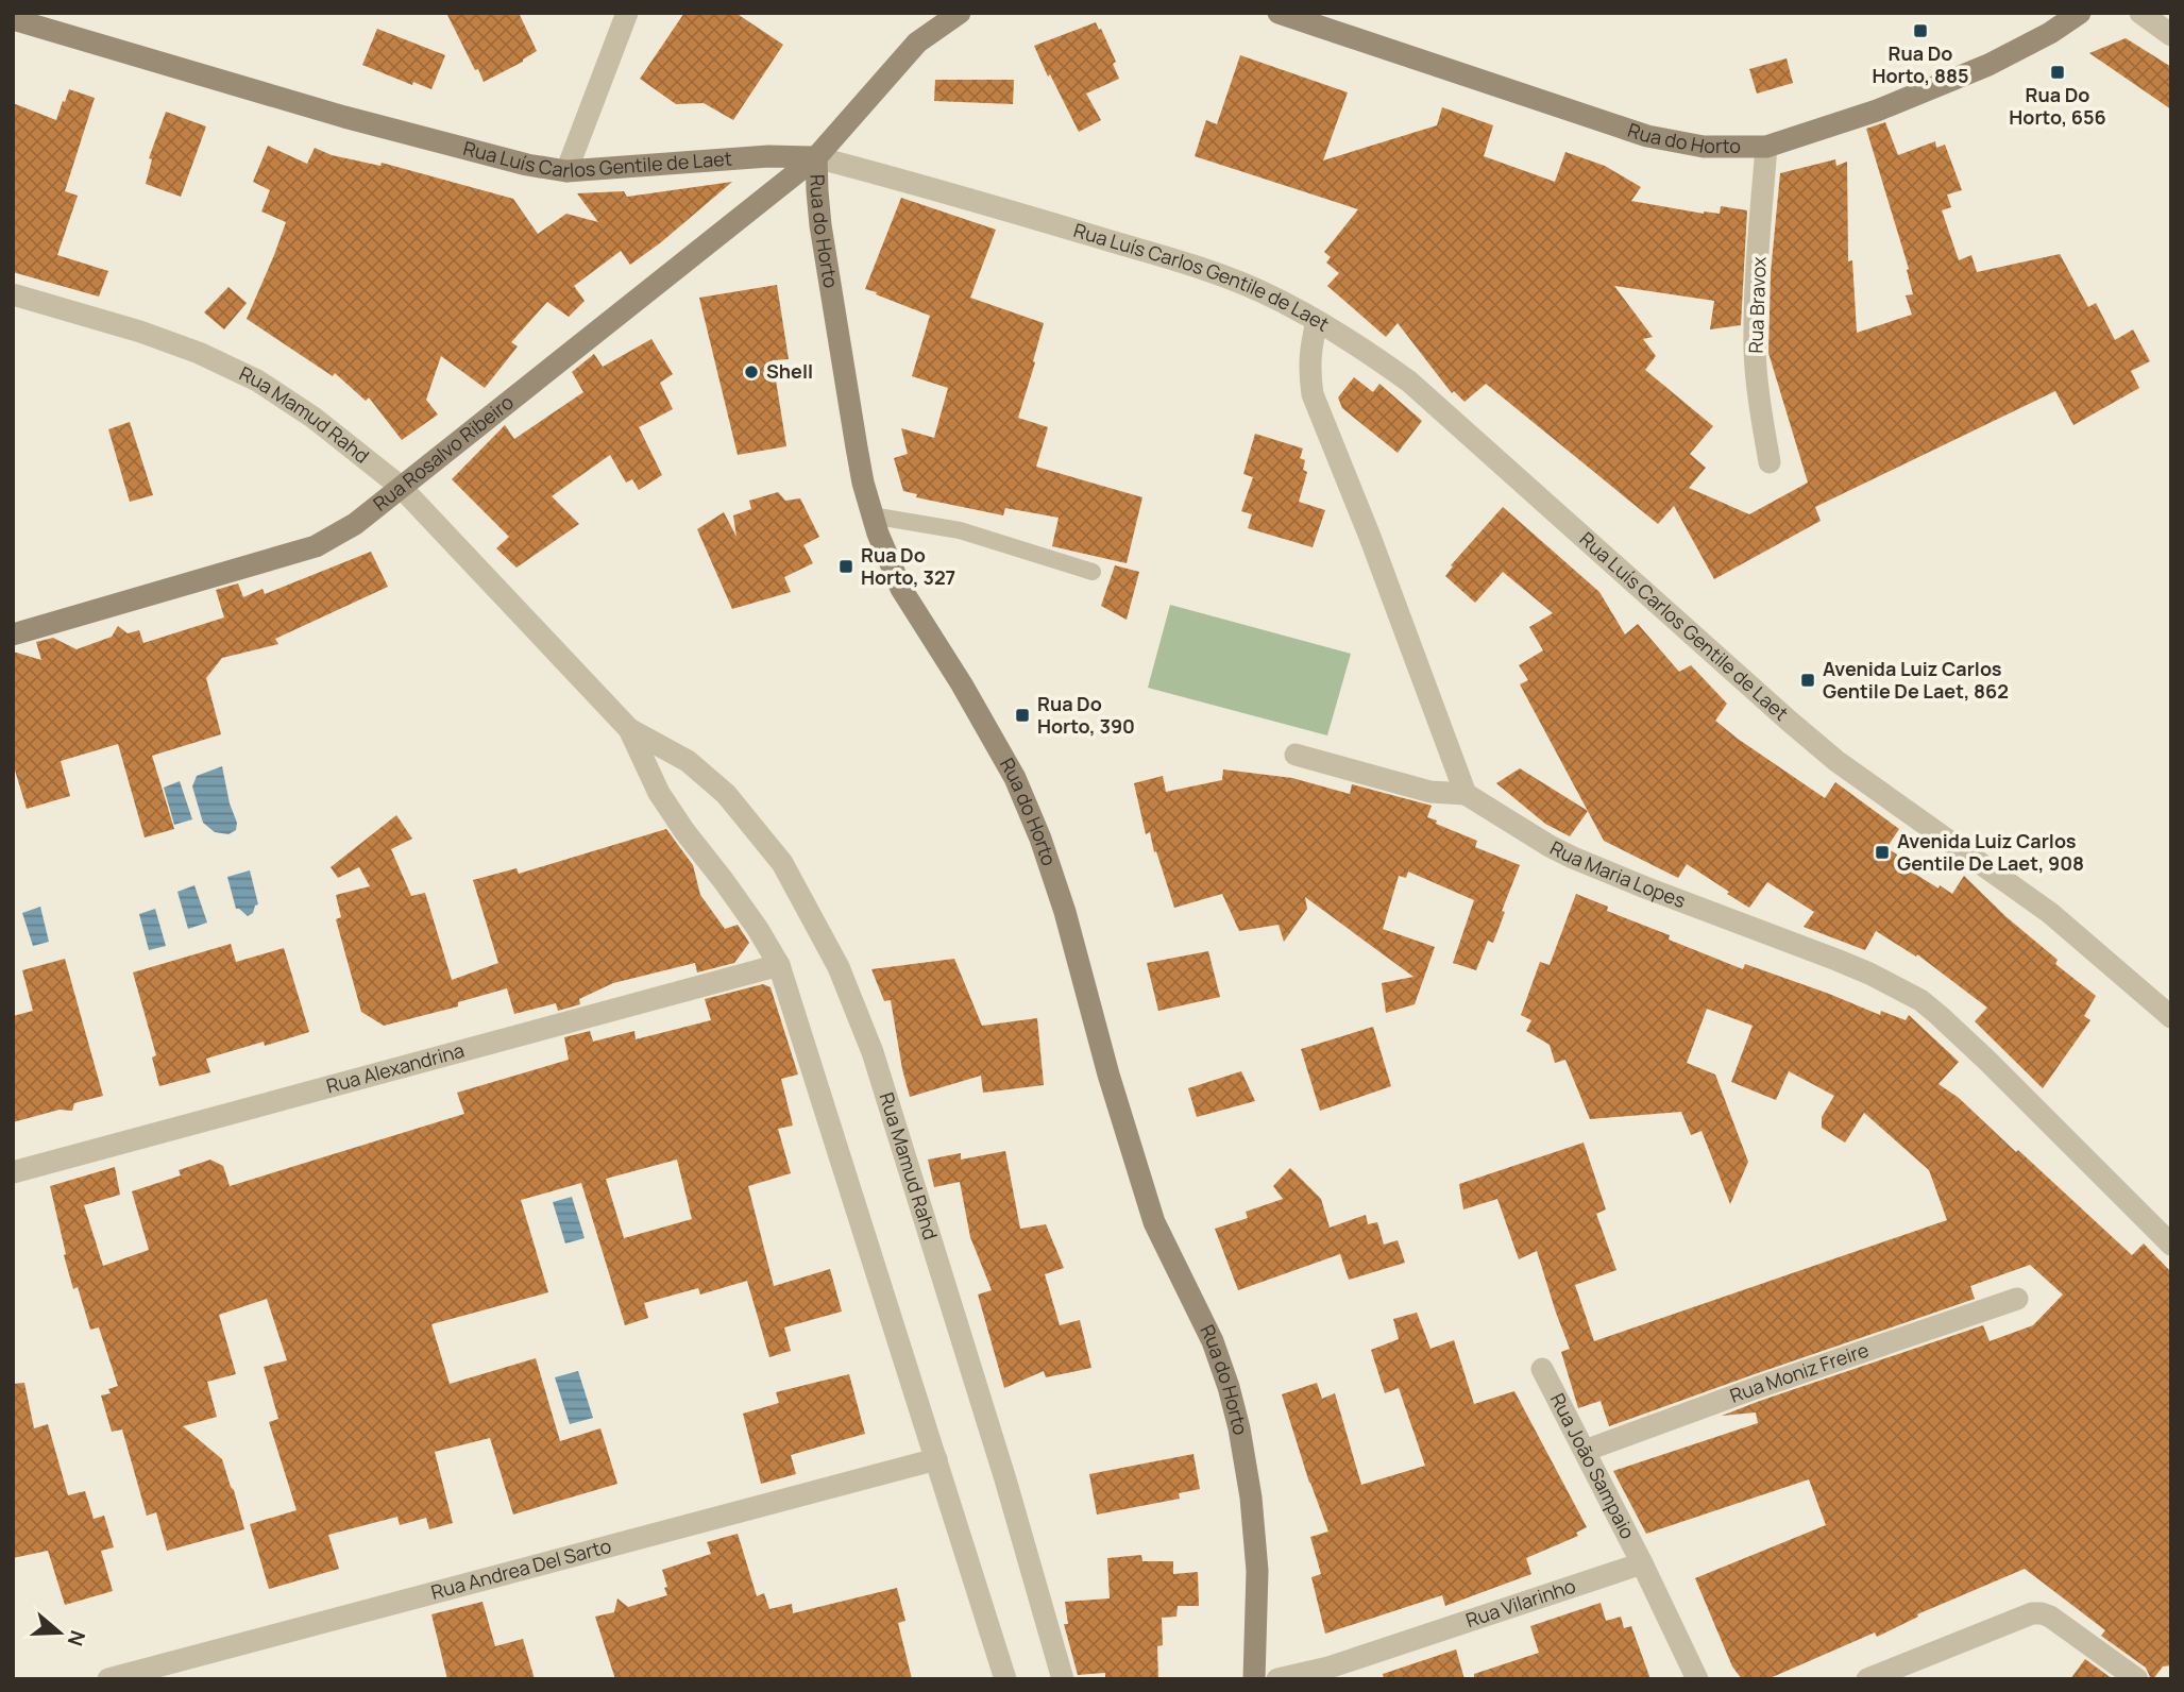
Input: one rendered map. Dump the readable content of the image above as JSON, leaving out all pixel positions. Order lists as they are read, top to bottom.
{
  "streets": {
    "main road": ["Rua do Horto", "Rua Luís Carlos Gentile de Laet", "Rua Rosalvo Ribeiro"],
    "street": [
      "Rua Bravox",
      "Rua Mamud Rahd",
      "Rua Maria Lopes",
      "Rua Alexandrina",
      "Rua Moniz Freire",
      "Rua João Sampaio",
      "Rua Andrea Del Sarto",
      "Rua Vilarinho"
    ]
  },
  "crossings": [
    ["Rua do Horto", "Rua Luís Carlos Gentile de Laet"],
    ["Rua do Horto", "Rua Bravox"],
    ["Rua do Horto", "Rua Rosalvo Ribeiro"],
    ["Rua Luís Carlos Gentile de Laet", "Rua Rosalvo Ribeiro"],
    ["Rua Mamud Rahd", "Rua Rosalvo Ribeiro"],
    ["Rua Mamud Rahd", "Rua Alexandrina"],
    ["Rua Mamud Rahd", "Rua Andrea Del Sarto"],
    ["Rua Moniz Freire", "Rua João Sampaio"],
    ["Rua João Sampaio", "Rua Vilarinho"]
  ],
  "places": {
    "transit": [
      "Rua Do Horto, 885",
      "Rua Do Horto, 656",
      "Rua Do Horto, 327",
      "Avenida Luiz Carlos Gentile De Laet, 862",
      "Rua Do Horto, 390",
      "Avenida Luiz Carlos Gentile De Laet, 908"
    ],
    "other": ["Shell"]
  },
  "north": "right"
}
